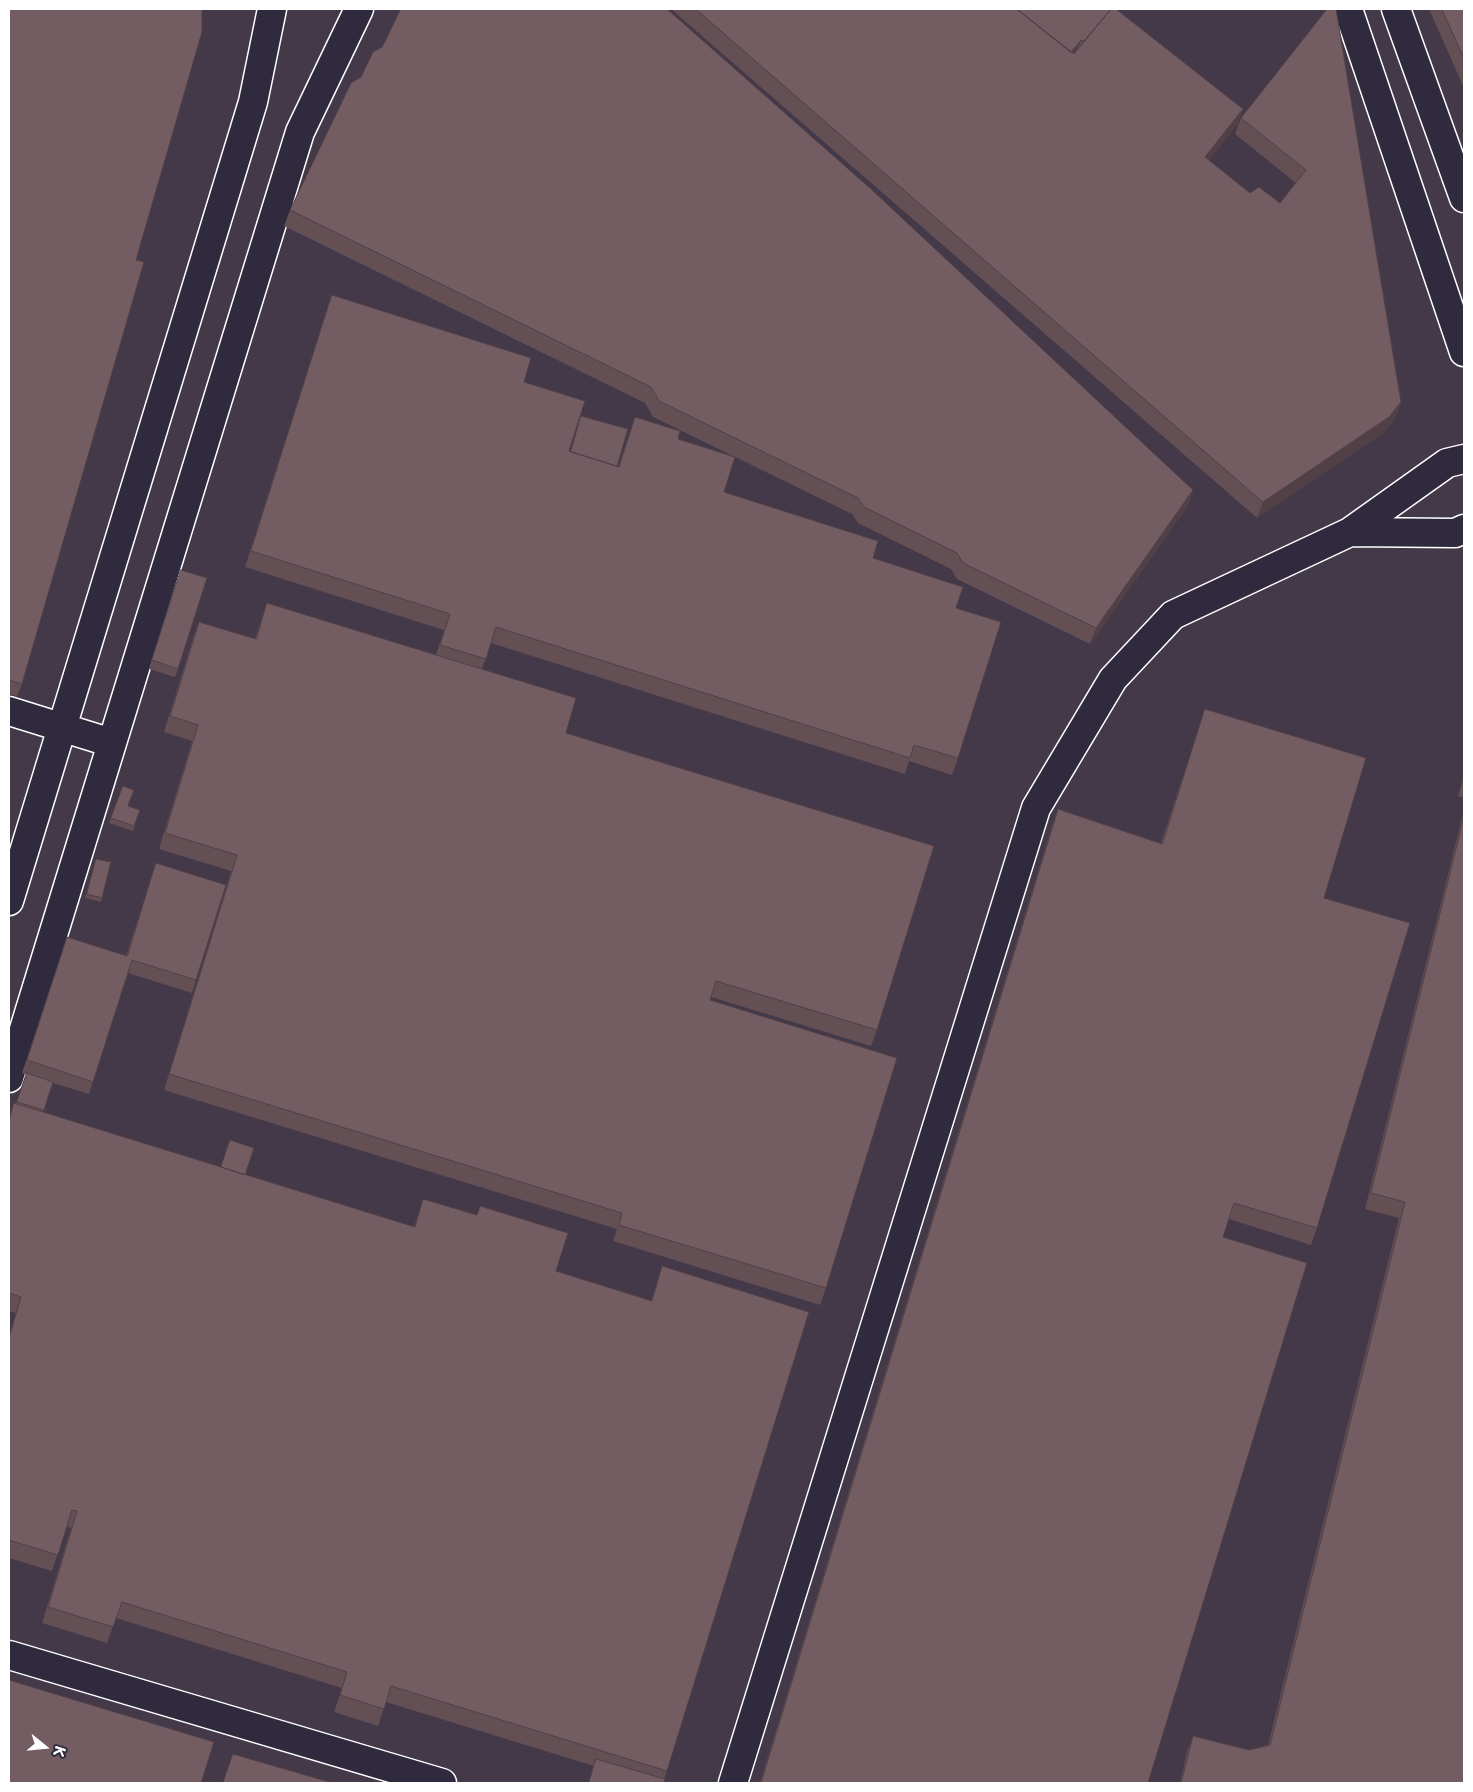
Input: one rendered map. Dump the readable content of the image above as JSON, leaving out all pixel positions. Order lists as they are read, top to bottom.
{
  "north": "right"
}
